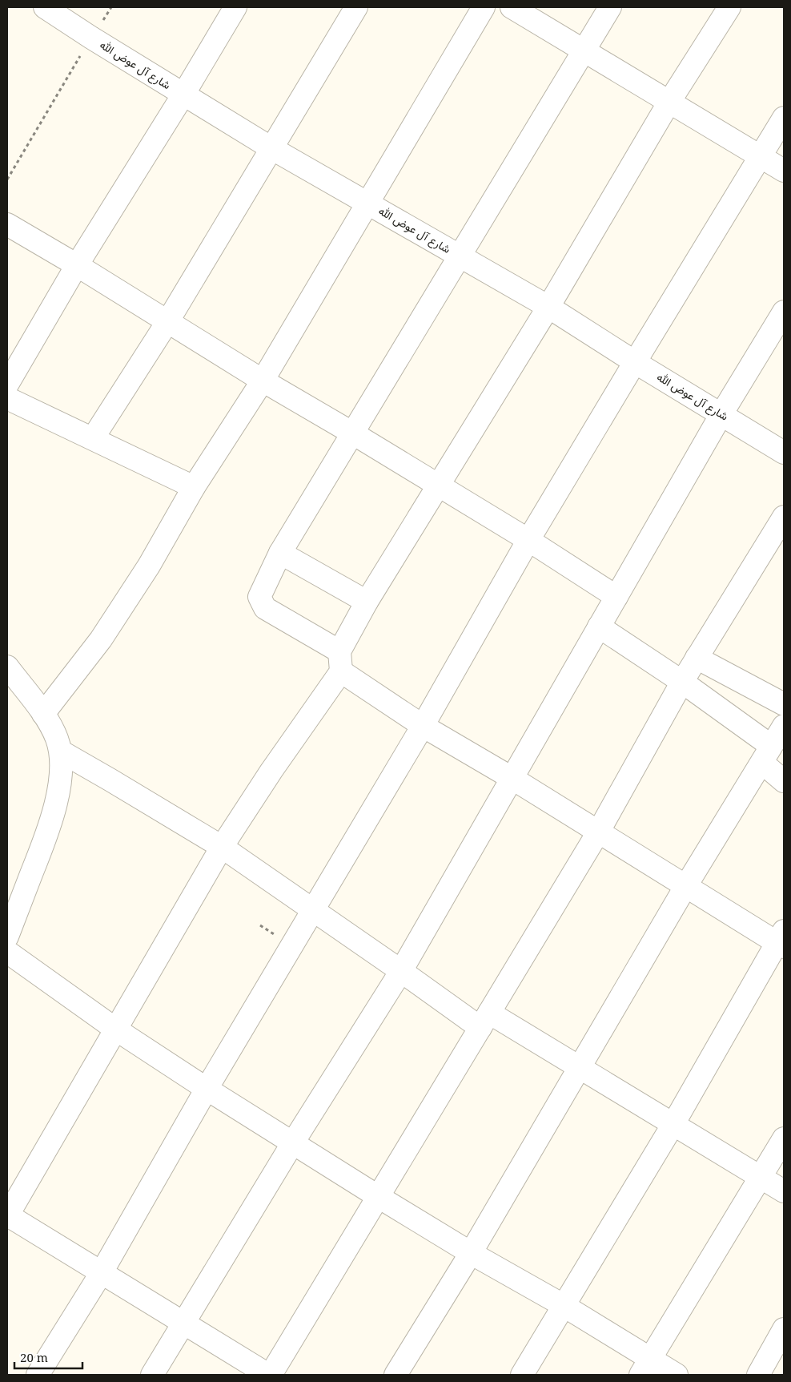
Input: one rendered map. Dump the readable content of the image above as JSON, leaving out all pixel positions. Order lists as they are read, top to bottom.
{
  "streets": {
    "street": ["شارع آل عوض الله"]
  },
  "scale_bar": "20 m"
}
